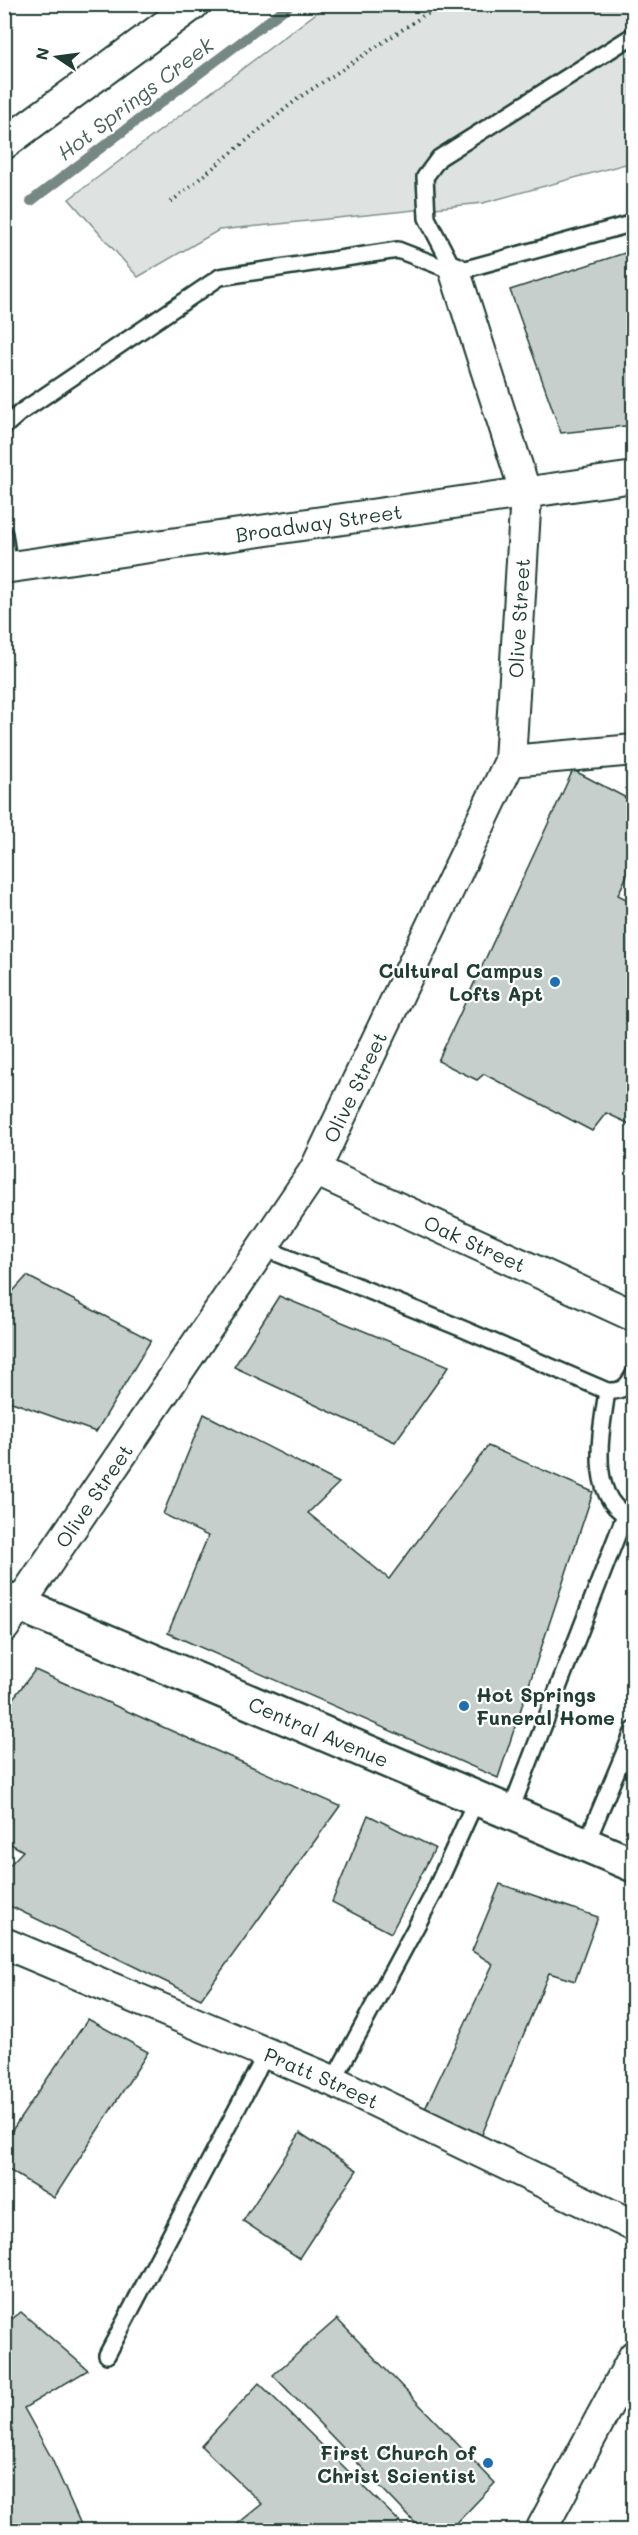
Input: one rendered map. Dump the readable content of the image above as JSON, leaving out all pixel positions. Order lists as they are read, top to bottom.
{
  "streets": {
    "main road": ["Central Avenue"],
    "street": [
      "Broadway Street",
      "Olive Street",
      "Oak Street",
      "Pratt Street"
    ]
  },
  "crossings": [
    ["Broadway Street", "Olive Street"],
    ["Olive Street", "Oak Street"],
    ["Olive Street", "Central Avenue"]
  ],
  "water": ["Hot Springs Creek"],
  "places": ["Cultural Campus Lofts Apt", "Hot Springs Funeral Home", "First Church of Christ Scientist"],
  "north": "left"
}
